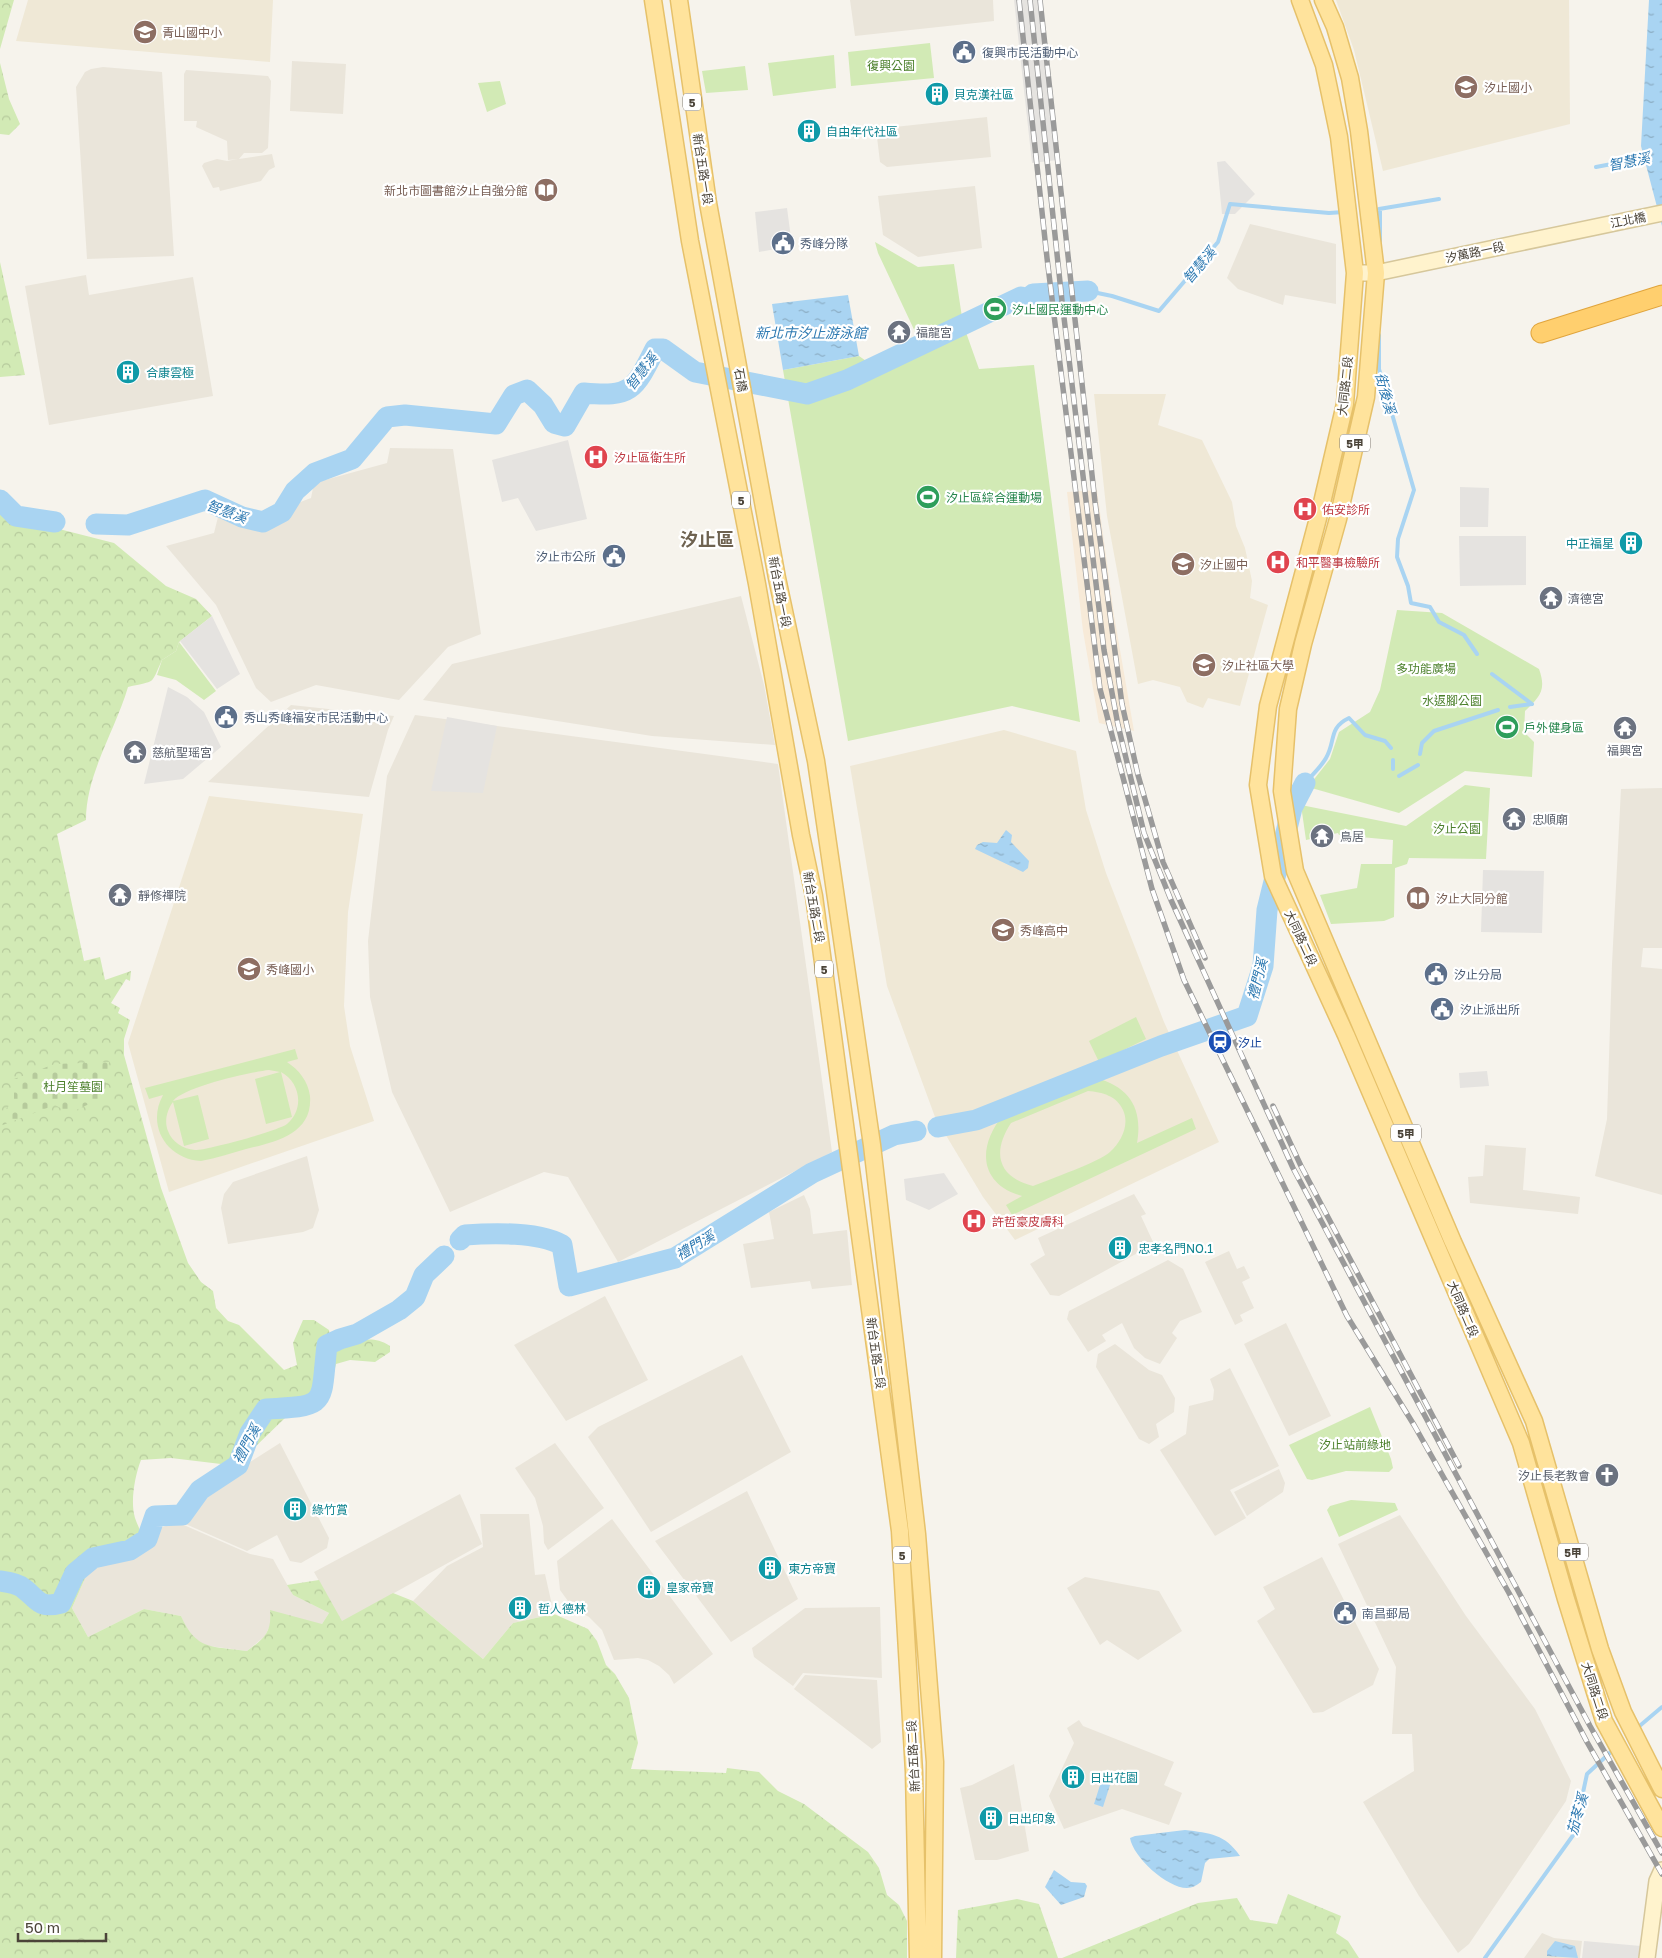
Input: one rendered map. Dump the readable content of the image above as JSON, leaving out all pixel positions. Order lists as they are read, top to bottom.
{
  "streets": {
    "main road": [
      "5",
      "新台五路一段",
      "石橋",
      "大同路二段",
      "5甲",
      "新台五路二段"
    ],
    "street": ["江北橋", "汐萬路一段"]
  },
  "crossings": [
    ["新台五路一段", "石橋"],
    ["新台五路一段", "新台五路二段"],
    ["江北橋", "汐萬路一段"],
    ["汐萬路一段", "大同路二段"]
  ],
  "districts": ["汐止區"],
  "water": [
    "智慧溪",
    "新北市汐止游泳館",
    "街後溪",
    "禮門溪",
    "茄苳溪"
  ],
  "parks": [
    "復興公園",
    "多功能廣場",
    "水返腳公園",
    "汐止公園",
    "杜月笙墓園",
    "汐止站前綠地"
  ],
  "places": {
    "school or university": [
      "青山國中小",
      "汐止國小",
      "汐止國中",
      "汐止社區大學",
      "秀峰高中",
      "秀峰國小"
    ],
    "public building": [
      "復興市民活動中心",
      "秀峰分隊",
      "汐止市公所",
      "秀山秀峰福安市民活動中心",
      "汐止分局",
      "汐止派出所",
      "南昌郵局"
    ],
    "building": [
      "貝克漢社區",
      "自由年代社區",
      "合康雲極",
      "中正福星",
      "忠孝名門NO.1",
      "綠竹賞",
      "東方帝寶",
      "皇家帝寶",
      "哲人德林",
      "日出花園",
      "日出印象"
    ],
    "library": ["新北市圖書館汐止自強分館", "汐止大同分館"],
    "sports": ["汐止國民運動中心", "汐止區綜合運動場", "戶外健身區"],
    "temple": [
      "福龍宮",
      "濟德宮",
      "福興宮",
      "慈航聖瑶宮",
      "忠順廟",
      "鳥居",
      "靜修禪院"
    ],
    "hospital": [
      "汐止區衛生所",
      "佑安診所",
      "和平醫事檢驗所",
      "許哲豪皮膚科"
    ],
    "station": ["汐止"],
    "church": ["汐止長老教會"]
  },
  "scale_bar": "50 m"
}
